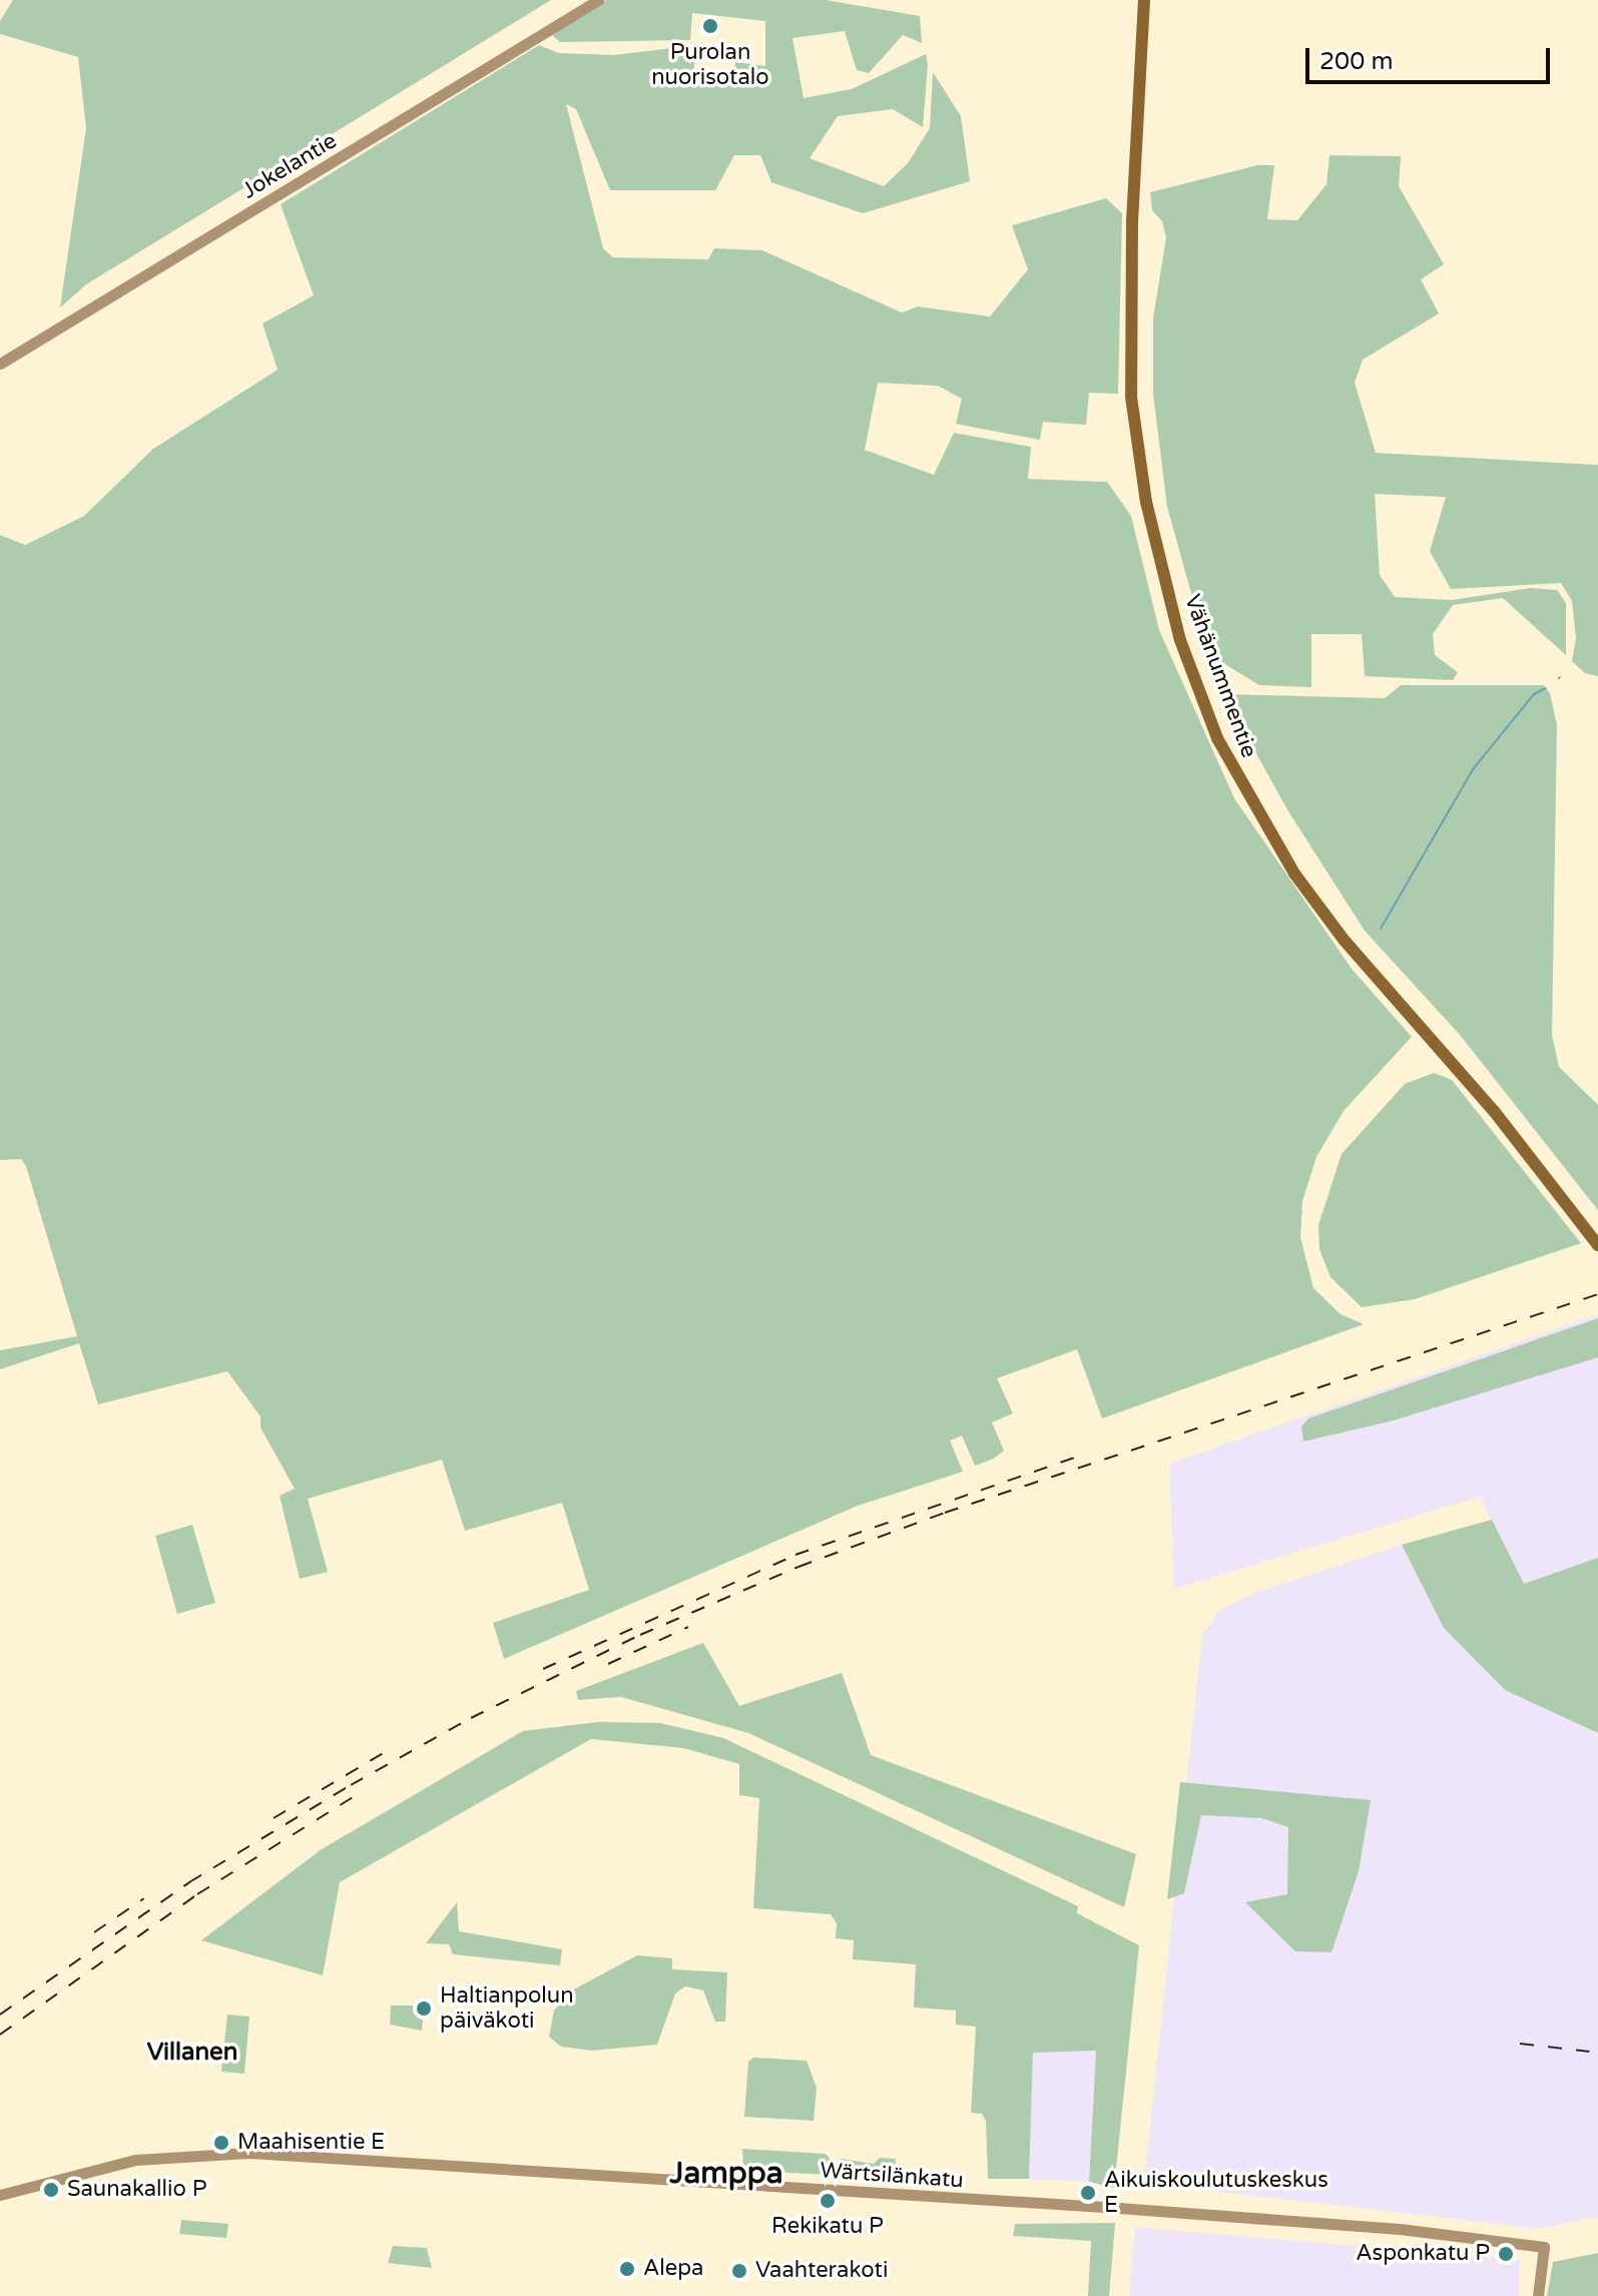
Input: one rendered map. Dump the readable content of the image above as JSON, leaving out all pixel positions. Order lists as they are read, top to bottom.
{
  "streets": {
    "main road": ["Vähänummentie"],
    "street": ["Jokelantie", "Wärtsilänkatu"]
  },
  "districts": ["Villanen", "Jamppa"],
  "places": [
    "Purolan nuorisotalo",
    "Haltianpolun päiväkoti",
    "Maahisentie E",
    "Saunakallio P",
    "Aikuiskoulutuskeskus E",
    "Rekikatu P",
    "Asponkatu P",
    "Alepa",
    "Vaahterakoti"
  ],
  "scale_bar": "200 m"
}
